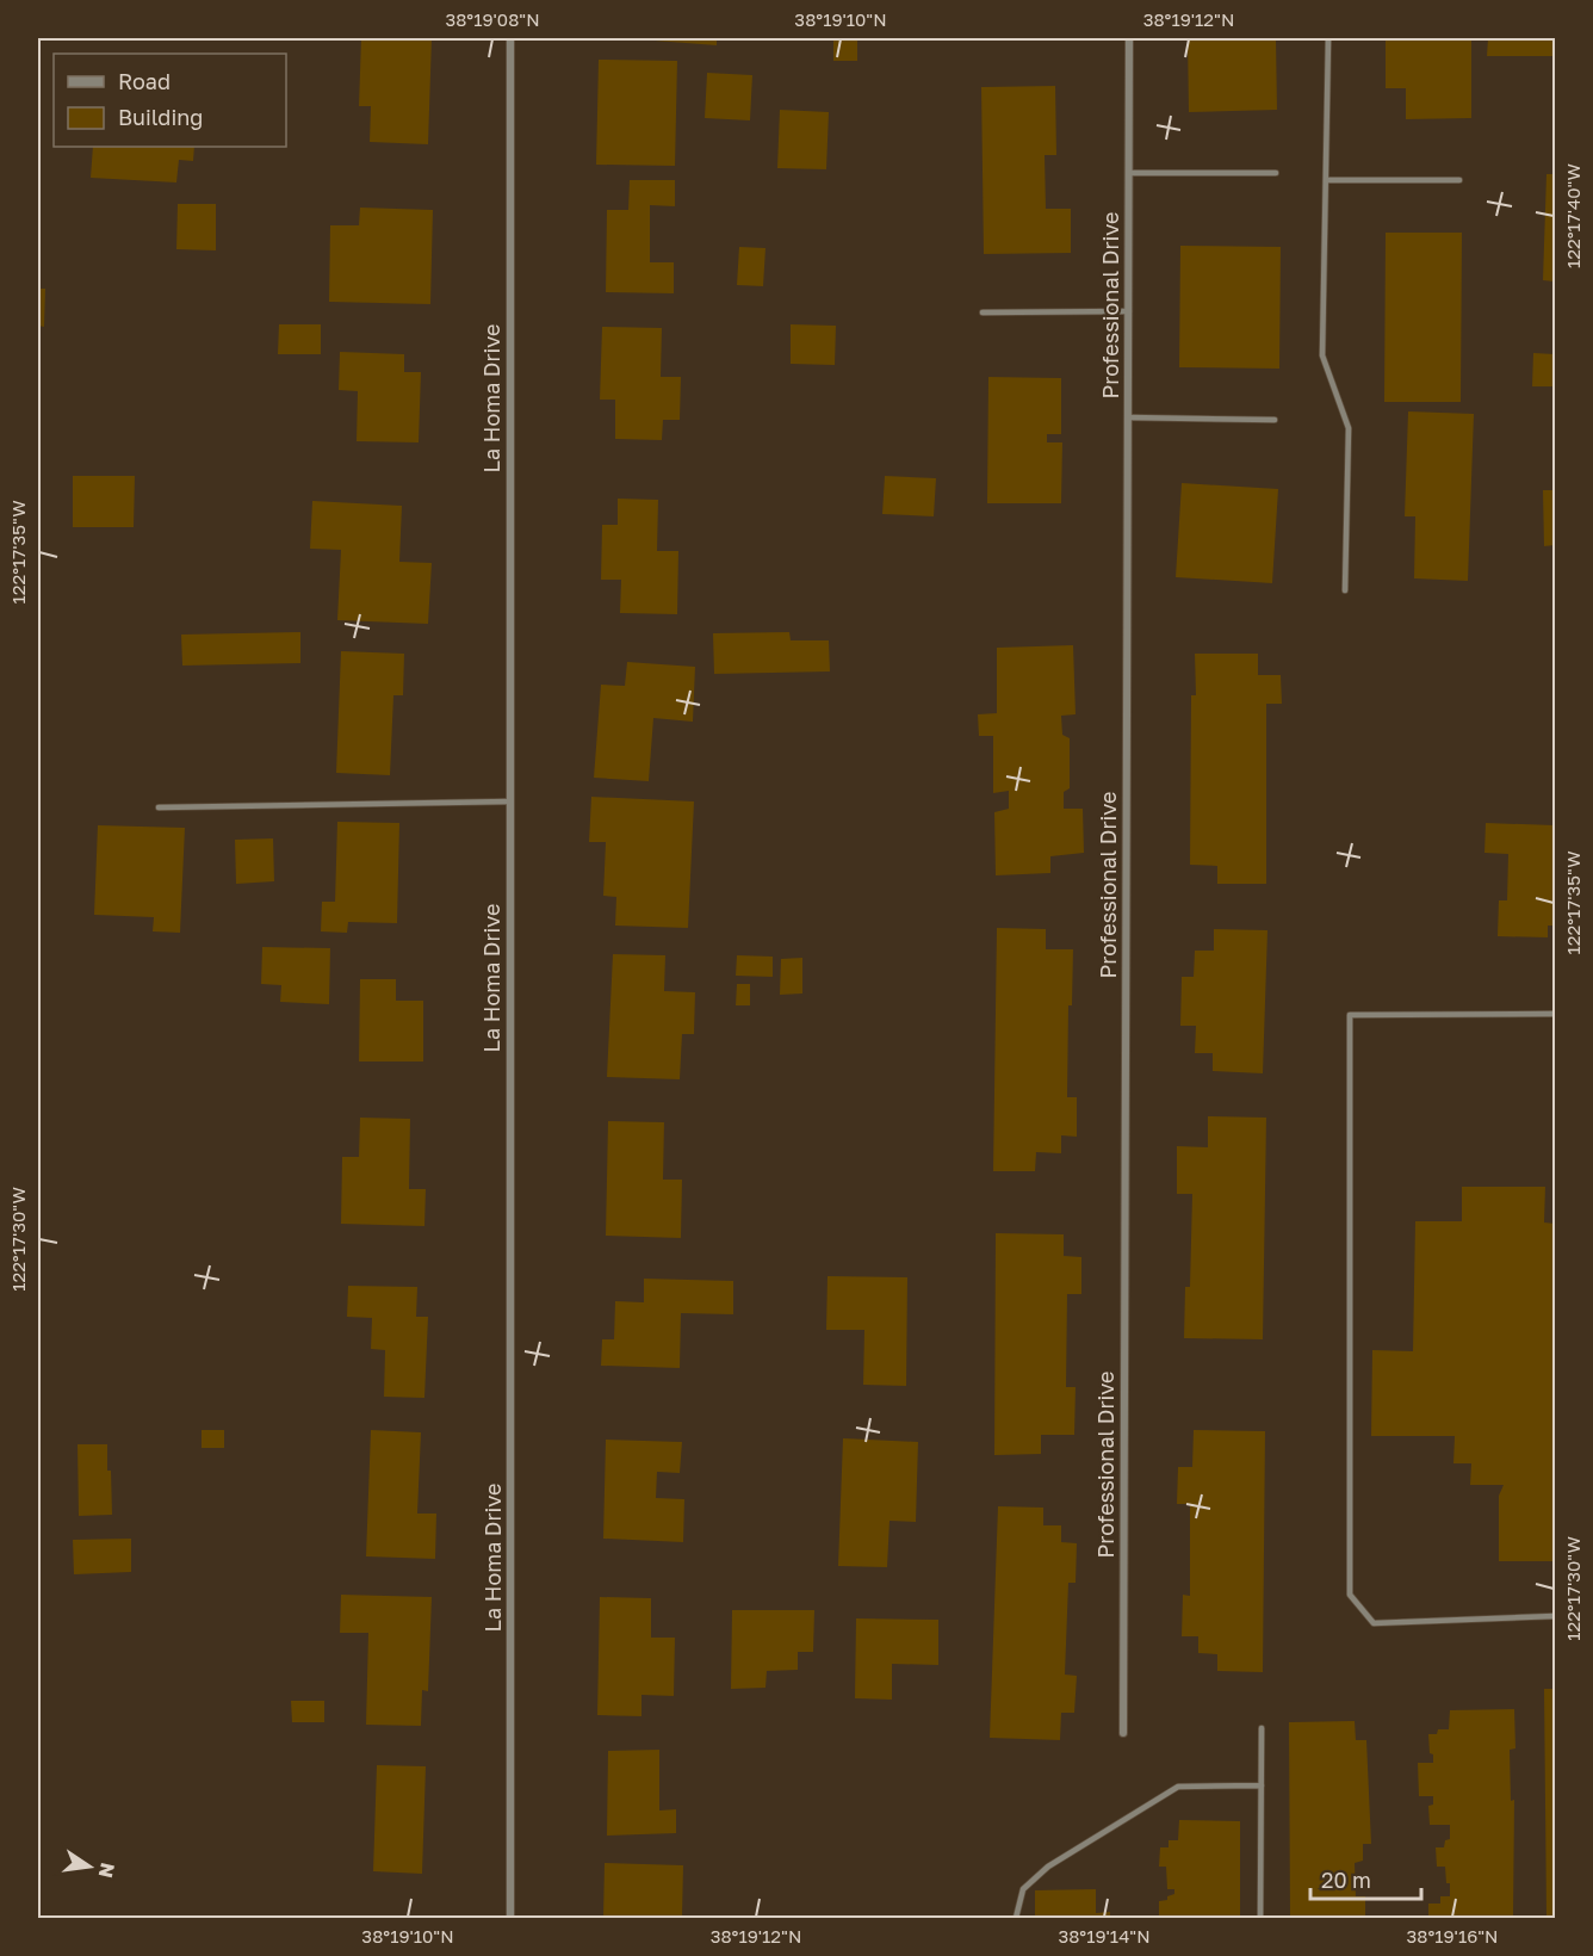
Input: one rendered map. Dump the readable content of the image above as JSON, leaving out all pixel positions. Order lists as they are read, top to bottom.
{
  "streets": {
    "street": ["Professional Drive", "La Homa Drive"]
  },
  "legend": ["Road", "Building"],
  "scale_bar": "20 m",
  "north": "right",
  "coordinates": [
    "38°19'08\"N",
    "38°19'10\"N",
    "38°19'12\"N",
    "122°17'40\"W",
    "122°17'35\"W",
    "122°17'30\"W",
    "38°19'14\"N",
    "38°19'16\"N"
  ]
}
